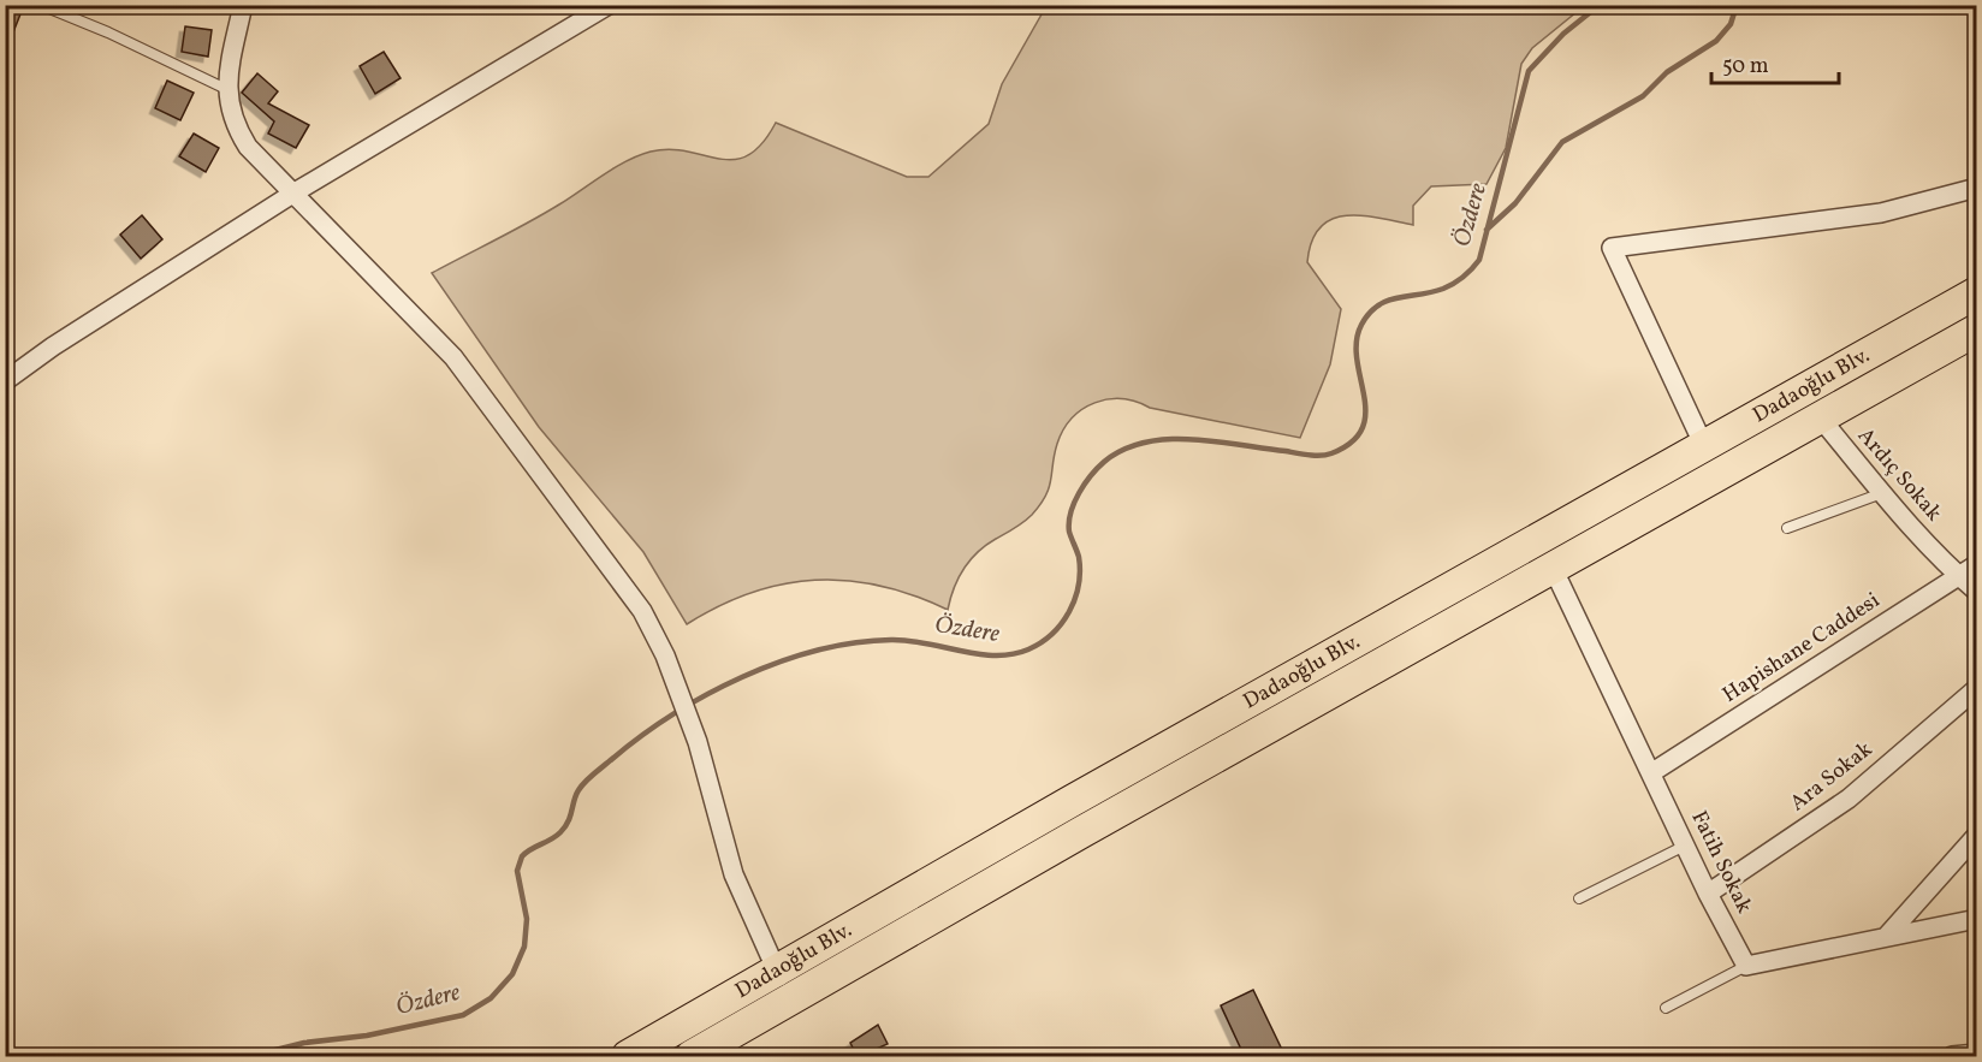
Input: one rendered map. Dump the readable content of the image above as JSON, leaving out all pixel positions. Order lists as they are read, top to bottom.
{
  "streets": {
    "highway": ["Dadaoğlu Blv."],
    "street": [
      "Ardıç Sokak",
      "Hapishane Caddesi",
      "Ara Sokak",
      "Fatih Sokak"
    ]
  },
  "crossings": [
    ["Dadaoğlu Blv.", "Ardıç Sokak"],
    ["Dadaoğlu Blv.", "Fatih Sokak"],
    ["Ardıç Sokak", "Hapishane Caddesi"],
    ["Hapishane Caddesi", "Fatih Sokak"],
    ["Ara Sokak", "Fatih Sokak"]
  ],
  "water": ["Özdere"],
  "scale_bar": "50 m"
}
